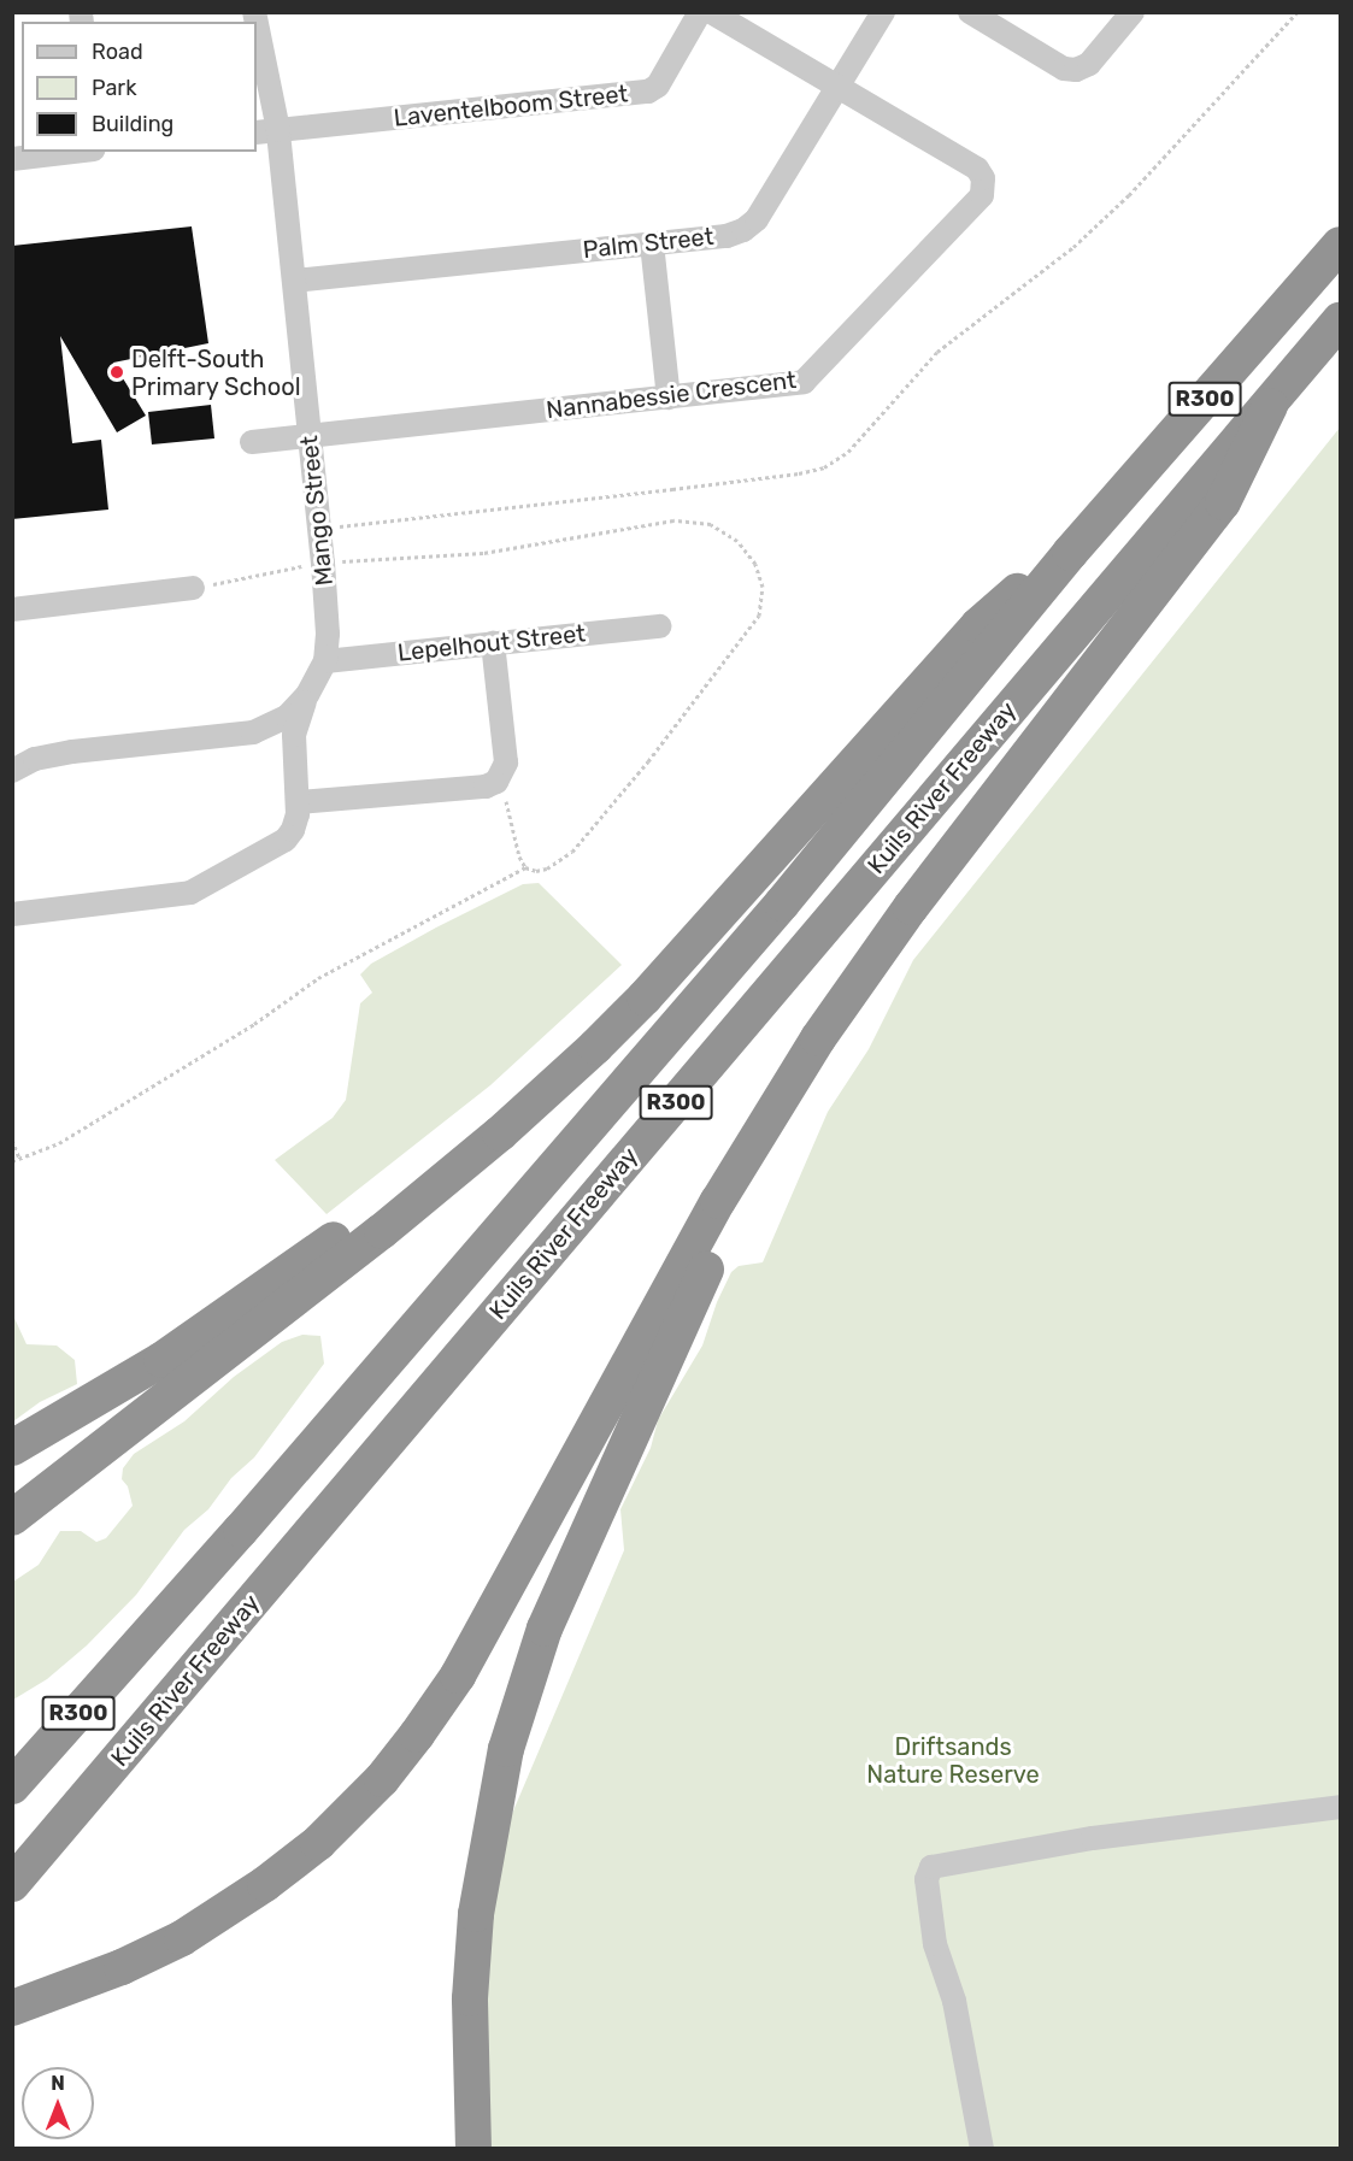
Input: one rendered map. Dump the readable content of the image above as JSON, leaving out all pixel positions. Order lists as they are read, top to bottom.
{
  "streets": {
    "highway": ["R300", "Kuils River Freeway"],
    "street": [
      "Laventelboom Street",
      "Palm Street",
      "Nannabessie Crescent",
      "Mango Street",
      "Lepelhout Street"
    ]
  },
  "crossings": [
    ["Laventelboom Street", "Mango Street"],
    ["Palm Street", "Nannabessie Crescent"],
    ["Palm Street", "Mango Street"],
    ["Nannabessie Crescent", "Mango Street"],
    ["Mango Street", "Lepelhout Street"]
  ],
  "parks": ["Driftsands Nature Reserve"],
  "places": ["Delft-South Primary School"],
  "legend": ["Road", "Park", "Building"],
  "north": "top"
}
